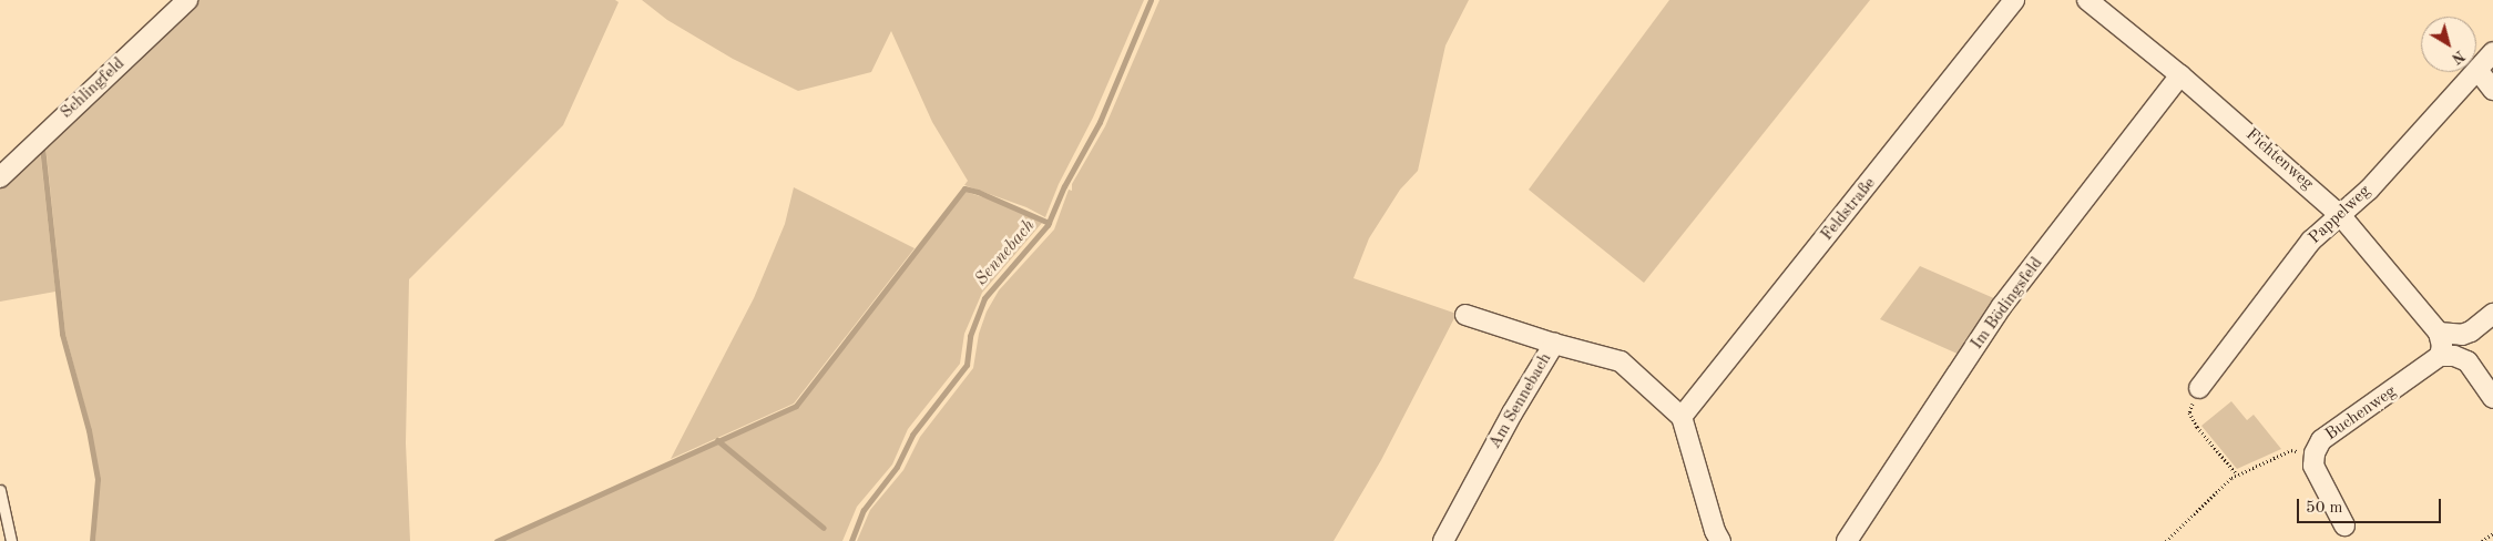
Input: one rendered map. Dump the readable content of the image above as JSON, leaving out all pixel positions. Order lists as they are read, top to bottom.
{
  "streets": {
    "street": [
      "Schlingfeld",
      "Fichtenweg",
      "Feldstraße",
      "Pappelweg",
      "Im Bödingsfeld",
      "Am Sennebach",
      "Buchenweg"
    ]
  },
  "crossings": [
    ["Fichtenweg", "Pappelweg"],
    ["Fichtenweg", "Im Bödingsfeld"],
    ["Fichtenweg", "Buchenweg"]
  ],
  "water": ["Sennebach"],
  "scale_bar": "50 m",
  "north": "bottom right"
}
